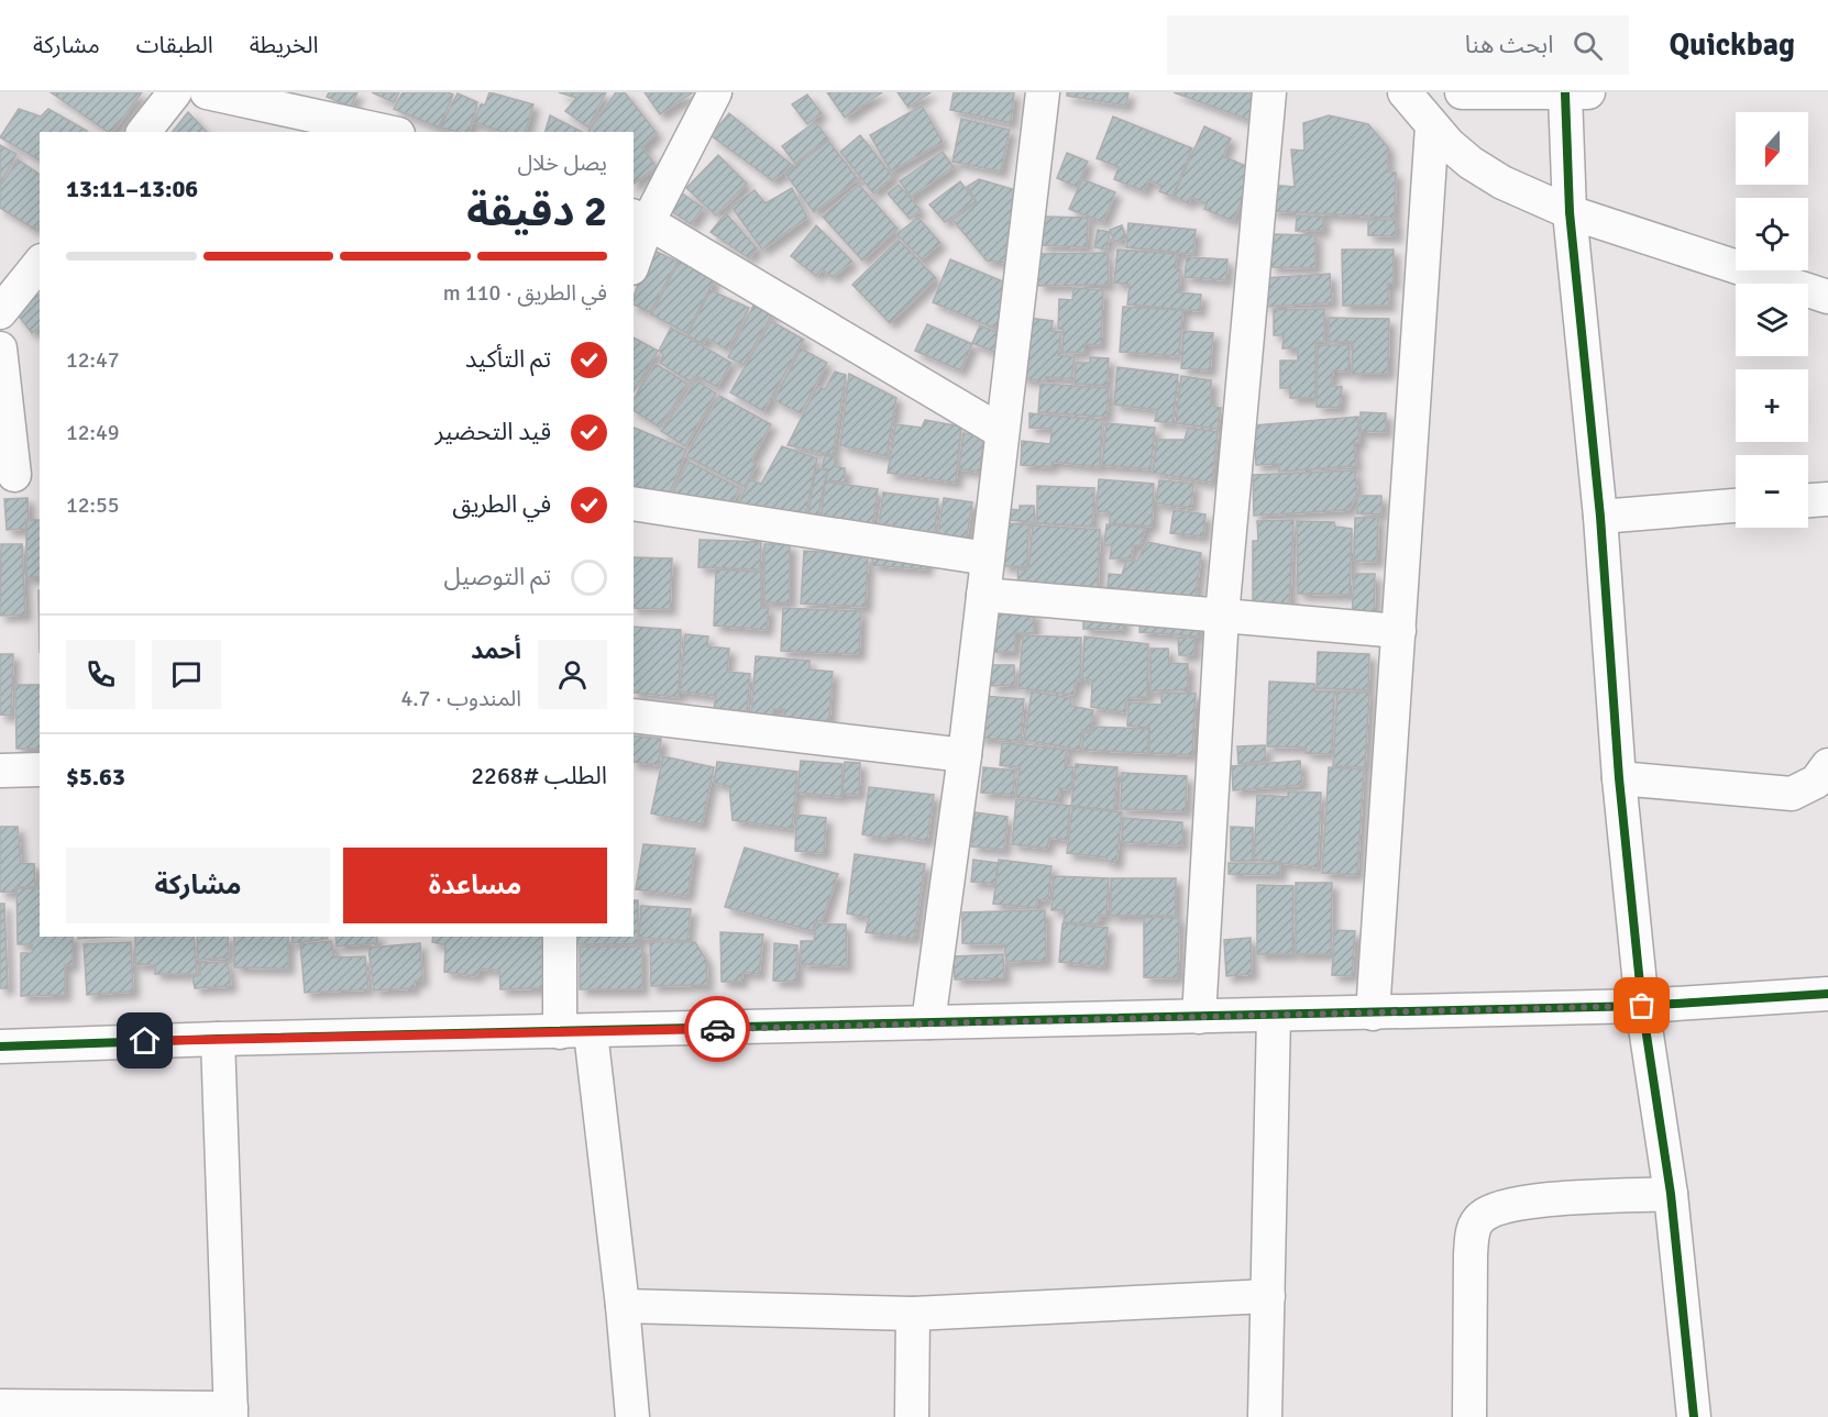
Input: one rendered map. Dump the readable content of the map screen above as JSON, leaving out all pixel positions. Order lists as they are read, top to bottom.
{
  "north": "bottom",
  "page": {
    "header": "Quickbag",
    "search": "ابحث هنا",
    "nav": ["الخريطة", "الطبقات", "مشاركة"],
    "map_buttons": ["+", "−"],
    "heading": ["2 دقيقة", "يصل خلال", "13:06–13:11"],
    "panel": [
      "أحمد",
      "المندوب · 4.7",
      "الطلب #2268",
      "$5.63"
    ],
    "bar": "في الطريق · 110 m",
    "list": [
      ["تم التأكيد", "12:47"],
      ["قيد التحضير", "12:49"],
      ["في الطريق", "12:55"],
      "تم التوصيل"
    ],
    "buttons": ["مساعدة", "مشاركة"]
  }
}
